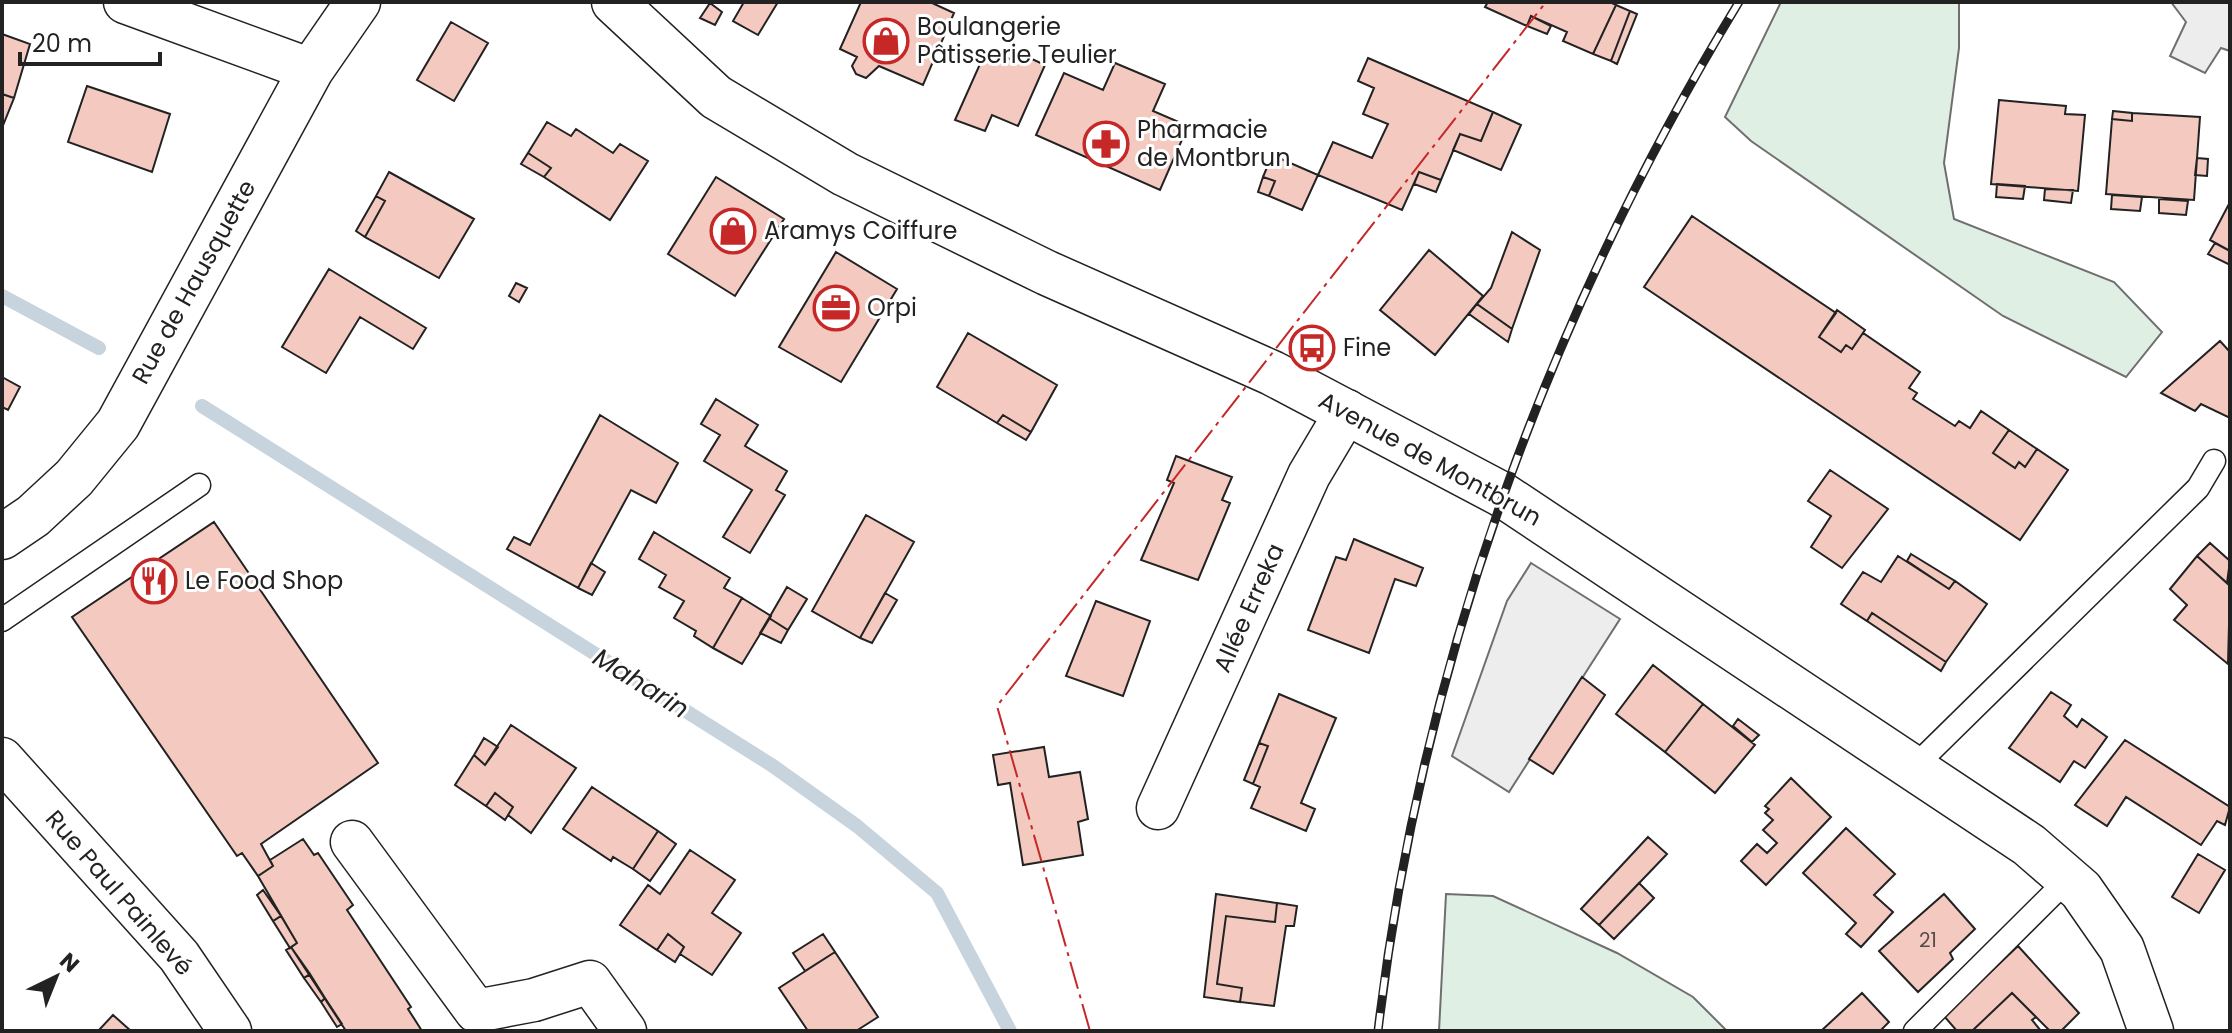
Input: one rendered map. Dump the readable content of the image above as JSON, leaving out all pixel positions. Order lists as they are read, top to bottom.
{
  "streets": {
    "street": [
      "Rue de Hausquette",
      "Avenue de Montbrun",
      "Allée Erreka",
      "Rue Paul Painlevé"
    ]
  },
  "crossings": [
    ["Avenue de Montbrun", "Allée Erreka"]
  ],
  "water": ["Maharin"],
  "places": {
    "shop": ["Boulangerie Pâtisserie Teulier", "Aramys Coiffure"],
    "pharmacy": ["Pharmacie de Montbrun"],
    "office": ["Orpi"],
    "bus stop": ["Fine"],
    "restaurant": ["Le Food Shop"]
  },
  "house_numbers": ["21"],
  "scale_bar": "20 m",
  "north": "top right"
}
